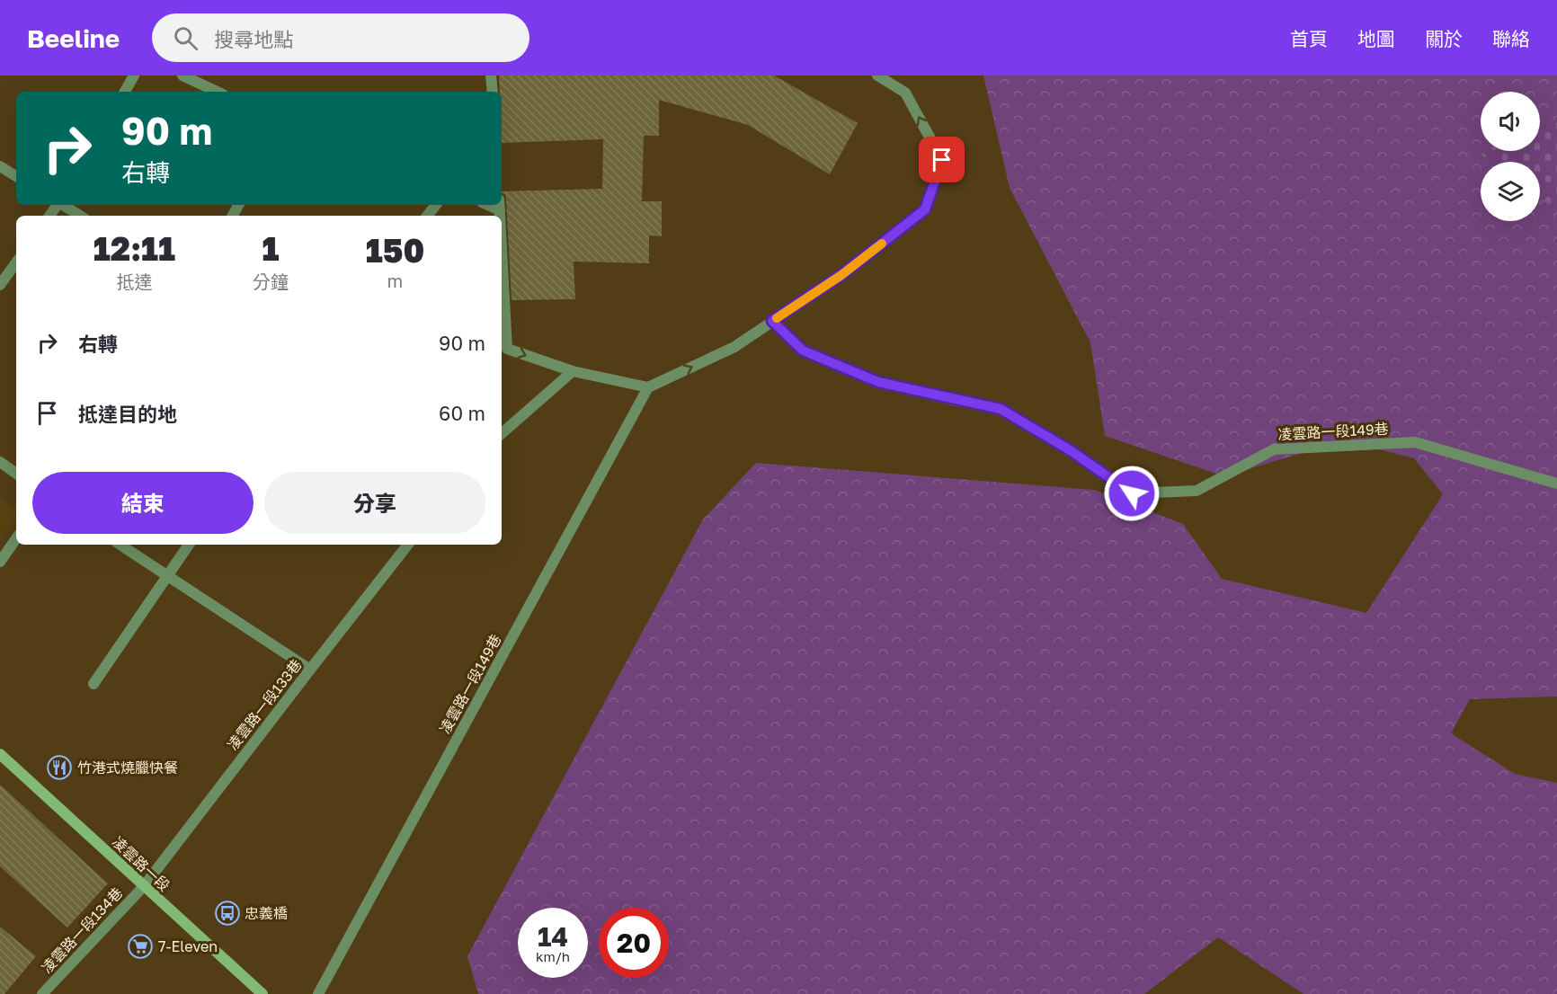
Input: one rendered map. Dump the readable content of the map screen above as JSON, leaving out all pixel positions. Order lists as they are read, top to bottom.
{
  "streets": {
    "street": ["凌雲路一段"],
    "lane": ["凌雲路一段149巷", "凌雲路一段133巷", "凌雲路一段134巷"]
  },
  "crossings": [
    ["凌雲路一段133巷", "凌雲路一段"],
    ["凌雲路一段133巷", "凌雲路一段134巷"],
    ["凌雲路一段", "凌雲路一段134巷"]
  ],
  "places": {
    "restaurant": ["竹港式燒臘快餐"],
    "bus stop": ["忠義橋"],
    "supermarket": ["7-Eleven"]
  },
  "page": {
    "header": "Beeline",
    "search": "搜尋地點",
    "nav": [
      "首頁",
      "地圖",
      "關於",
      "聯絡"
    ],
    "turn": ["90 m", "右轉"],
    "eta": [
      "12:11",
      "抵達",
      "1",
      "分鐘",
      "150",
      "m"
    ],
    "list": [
      {
        "name": "右轉",
        "value": "90 m"
      },
      {
        "name": "抵達目的地",
        "value": "60 m"
      }
    ],
    "buttons": ["結束", "分享"],
    "speed": "14 km/h",
    "limit": "20"
  }
}
